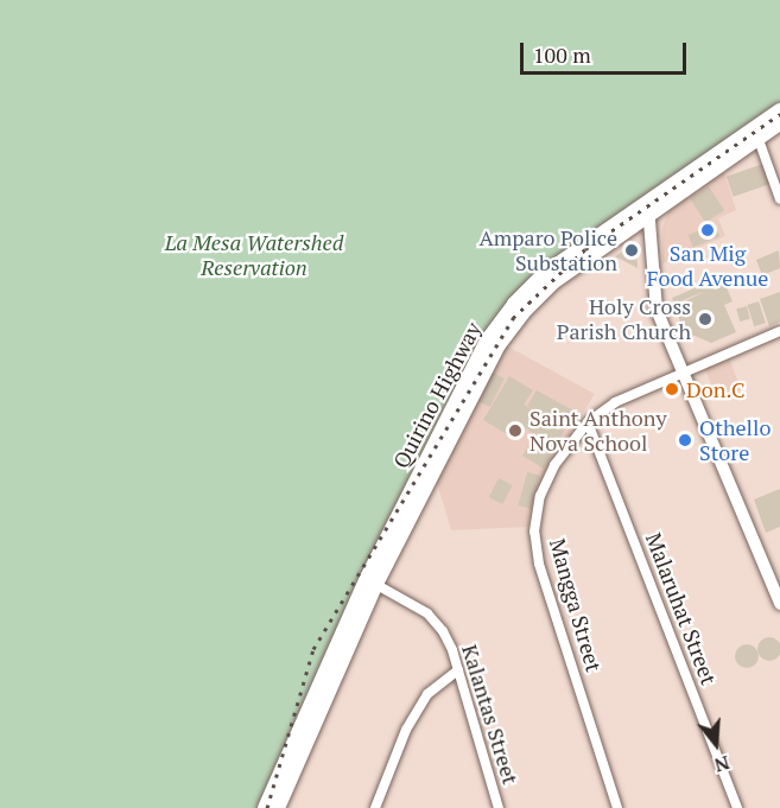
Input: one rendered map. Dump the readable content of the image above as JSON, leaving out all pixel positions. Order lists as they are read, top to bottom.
{
  "streets": {
    "main road": ["Quirino Highway"],
    "street": ["Mangga Street", "Malaruhat Street", "Kalantas Street"]
  },
  "crossings": [
    ["Quirino Highway", "Kalantas Street"],
    ["Mangga Street", "Malaruhat Street"]
  ],
  "parks": ["La Mesa Watershed Reservation"],
  "places": [
    "San Mig Food Avenue",
    "Amparo Police Substation",
    "Holy Cross Parish Church",
    "Don.C",
    "Saint Anthony Nova School",
    "Othello Store"
  ],
  "scale_bar": "100 m",
  "north": "bottom"
}
